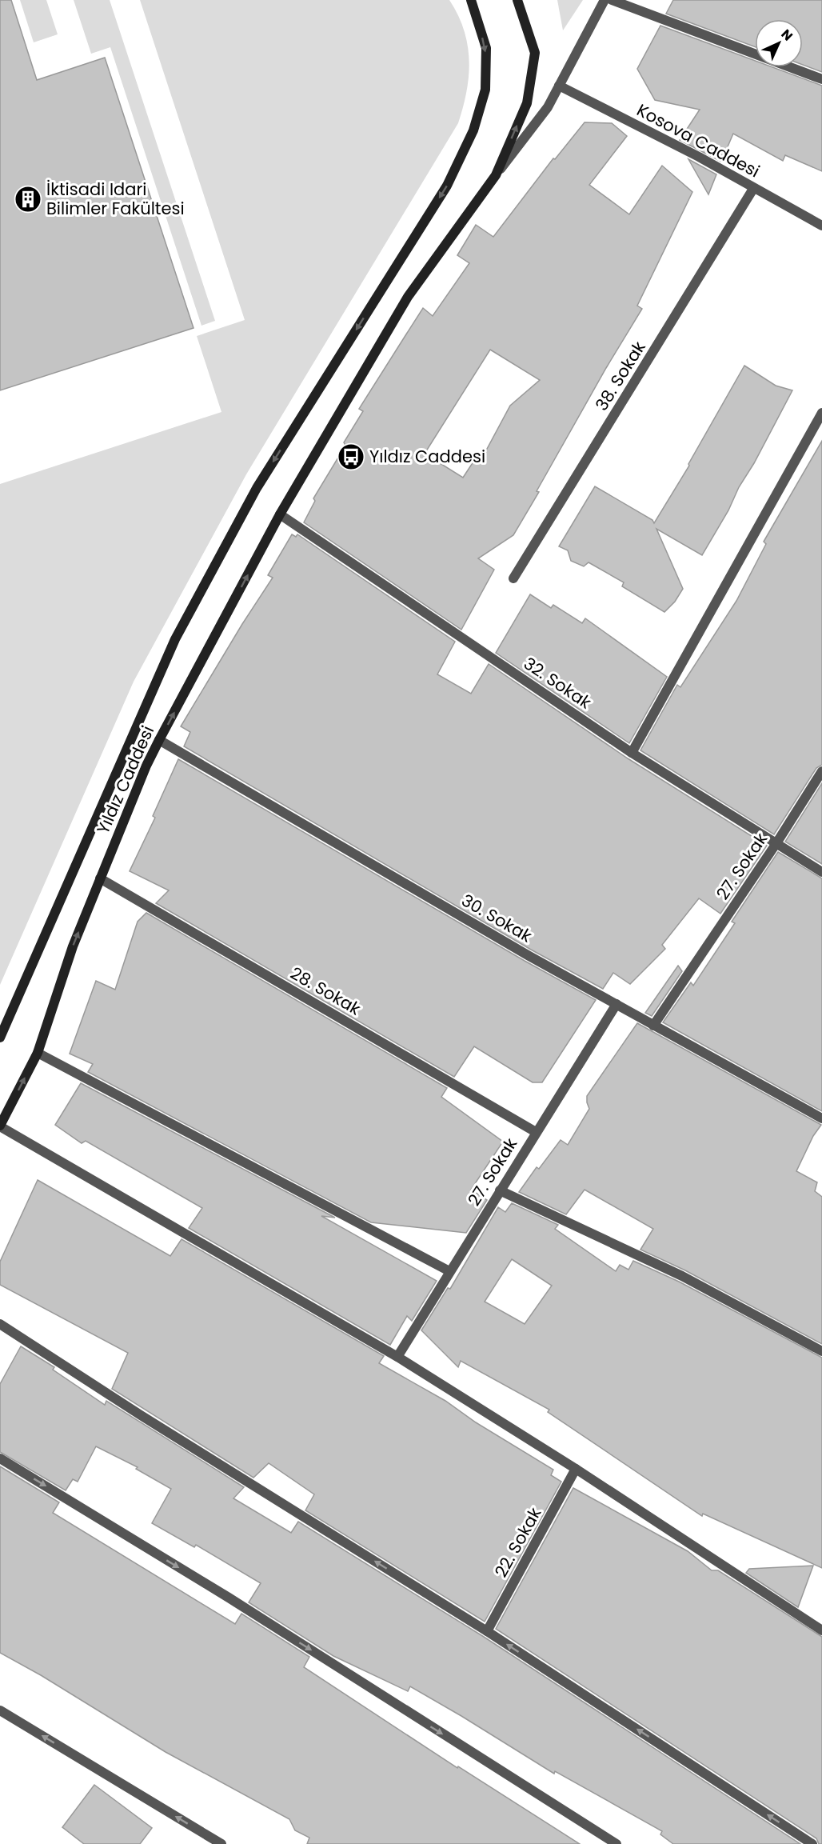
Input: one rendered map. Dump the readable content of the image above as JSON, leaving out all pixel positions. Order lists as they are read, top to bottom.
{
  "streets": {
    "main road": ["Yıldız Caddesi"],
    "street": [
      "Kosova Caddesi",
      "38. Sokak",
      "32. Sokak",
      "27. Sokak",
      "30. Sokak",
      "28. Sokak",
      "22. Sokak"
    ]
  },
  "crossings": [
    ["Kosova Caddesi", "38. Sokak"],
    ["Kosova Caddesi", "Yıldız Caddesi"],
    ["32. Sokak", "Yıldız Caddesi"],
    ["32. Sokak", "27. Sokak"],
    ["Yıldız Caddesi", "30. Sokak"],
    ["Yıldız Caddesi", "28. Sokak"],
    ["27. Sokak", "30. Sokak"],
    ["27. Sokak", "28. Sokak"]
  ],
  "places": {
    "building": ["İktisadi Idari Bilimler Fakültesi"],
    "bus stop": ["Yıldız Caddesi"]
  },
  "north": "top right"
}
